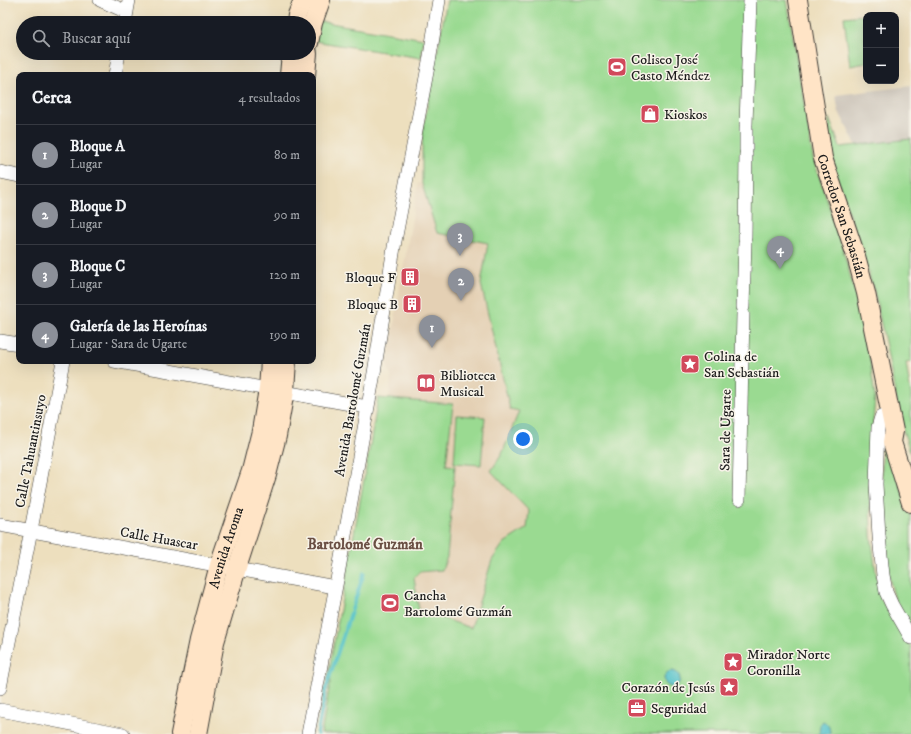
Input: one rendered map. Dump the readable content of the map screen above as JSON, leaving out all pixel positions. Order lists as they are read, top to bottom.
{
  "streets": {
    "main road": ["Corredor San Sebastián", "Avenida Aroma"],
    "street": [
      "Avenida Bartolomé Guzmán",
      "Sara de Ugarte",
      "Calle Tahuantinsuyo",
      "Calle Huascar"
    ]
  },
  "crossings": [
    ["Avenida Bartolomé Guzmán", "Calle Huascar"],
    ["Calle Tahuantinsuyo", "Calle Huascar"],
    ["Calle Huascar", "Avenida Aroma"]
  ],
  "districts": ["Bartolomé Guzmán"],
  "places": {
    "sports": ["Coliseo José Casto Méndez", "Cancha Bartolomé Guzmán"],
    "shop": ["Kioskos"],
    "building": ["Bloque F", "Bloque B"],
    "place": ["Colina de San Sebastián", "Mirador Norte Coronilla", "Corazón de Jesús"],
    "library": ["Biblioteca Musical"],
    "office": ["Seguridad"]
  },
  "page": {
    "map_buttons": ["+", "−"],
    "search": "Buscar aquí",
    "heading": ["Cerca", "4 resultados"],
    "list": [
      {
        "mark": "1",
        "name": "Bloque A",
        "note": "Lugar",
        "value": "80 m"
      },
      {
        "mark": "2",
        "name": "Bloque D",
        "note": "Lugar",
        "value": "90 m"
      },
      {
        "mark": "3",
        "name": "Bloque C",
        "note": "Lugar",
        "value": "120 m"
      },
      {
        "mark": "4",
        "name": "Galería de las Heroínas",
        "note": "Lugar · Sara de Ugarte",
        "value": "190 m"
      }
    ],
    "pins": [
      "3",
      "4",
      "2",
      "1"
    ]
  }
}
